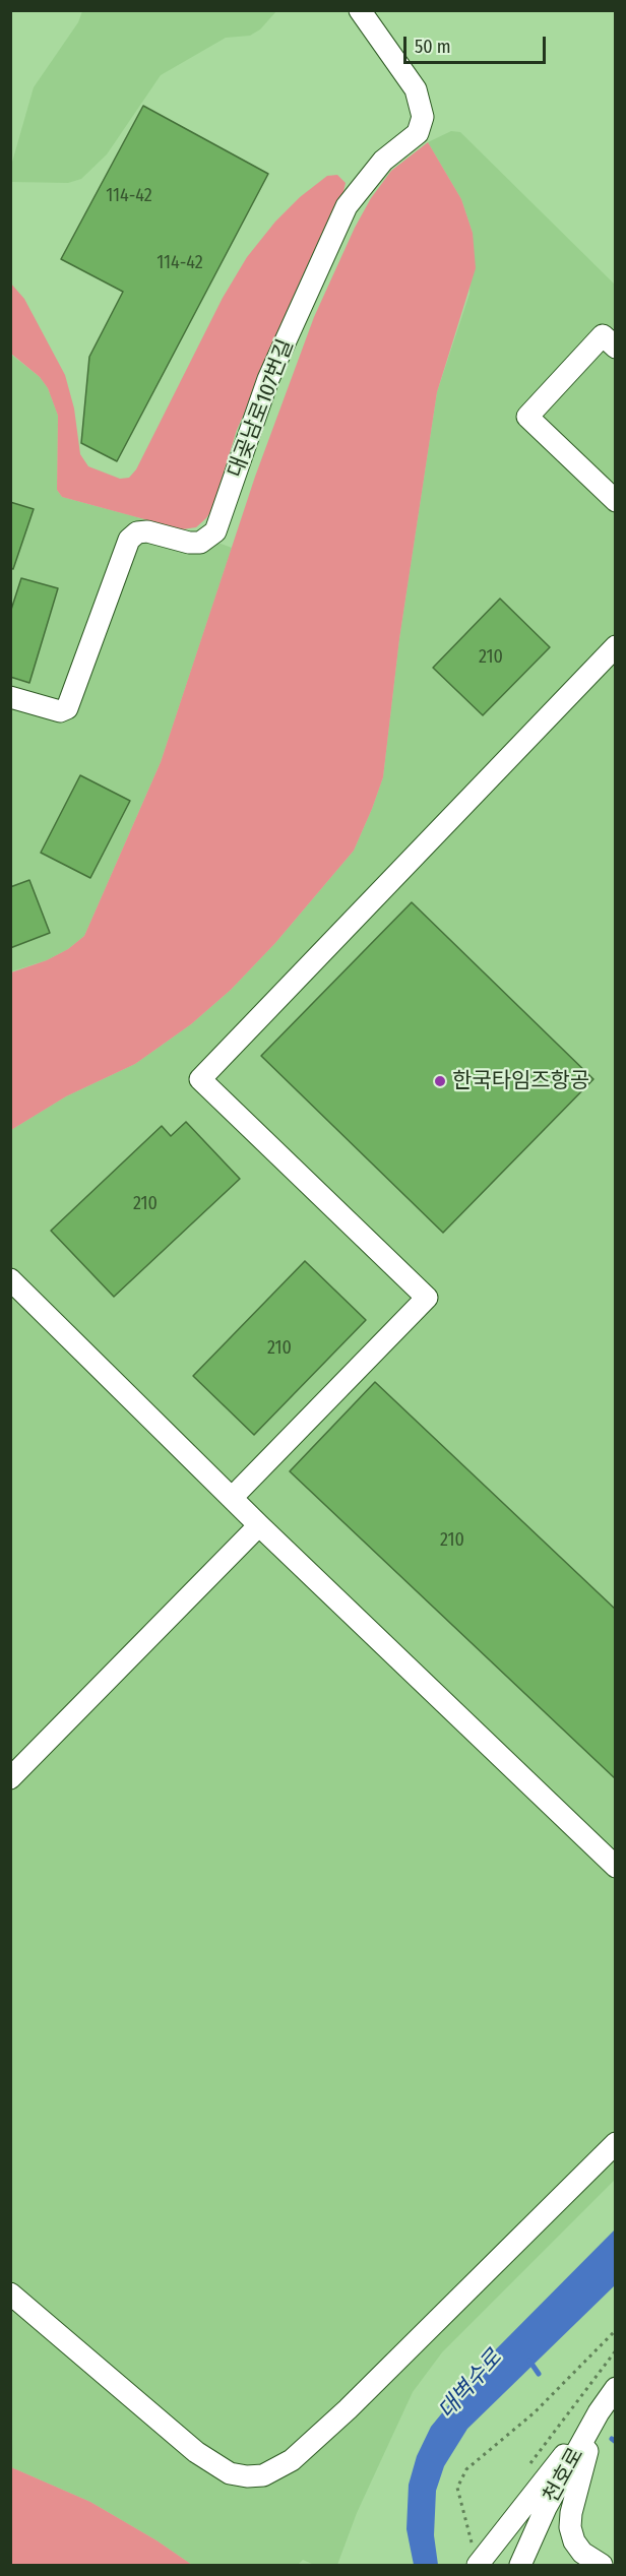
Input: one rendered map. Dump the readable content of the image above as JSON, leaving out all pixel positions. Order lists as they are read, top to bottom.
{
  "streets": {
    "street": ["대곶남로107번길", "천호로"]
  },
  "water": ["대벽수로"],
  "places": ["한국타임즈항공"],
  "house_numbers": [
    "114-42",
    "114-42",
    "210",
    "210",
    "210",
    "210"
  ],
  "scale_bar": "50 m"
}
